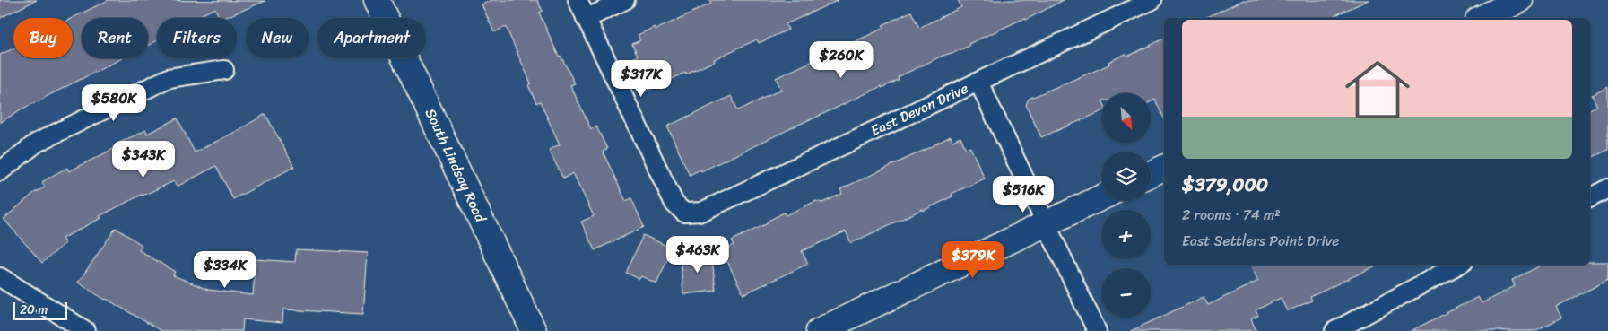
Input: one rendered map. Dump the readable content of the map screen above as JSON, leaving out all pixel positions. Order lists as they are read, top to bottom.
{
  "streets": {
    "street": ["East Devon Drive", "South Lindsay Road"]
  },
  "scale_bar": "20 m",
  "north": "bottom right",
  "page": {
    "chip": [
      "Buy",
      "Rent",
      "Filters",
      "New",
      "Apartment"
    ],
    "list": [
      {
        "name": "$379,000",
        "note": "2 rooms · 74 m² · East Settlers Point Drive"
      }
    ],
    "price": [
      "$260K",
      "$317K",
      "$580K",
      "$343K",
      "$516K",
      "$463K",
      "$379K",
      "$334K"
    ],
    "map_buttons": ["+", "−"],
    "scale": "20 m"
  }
}
